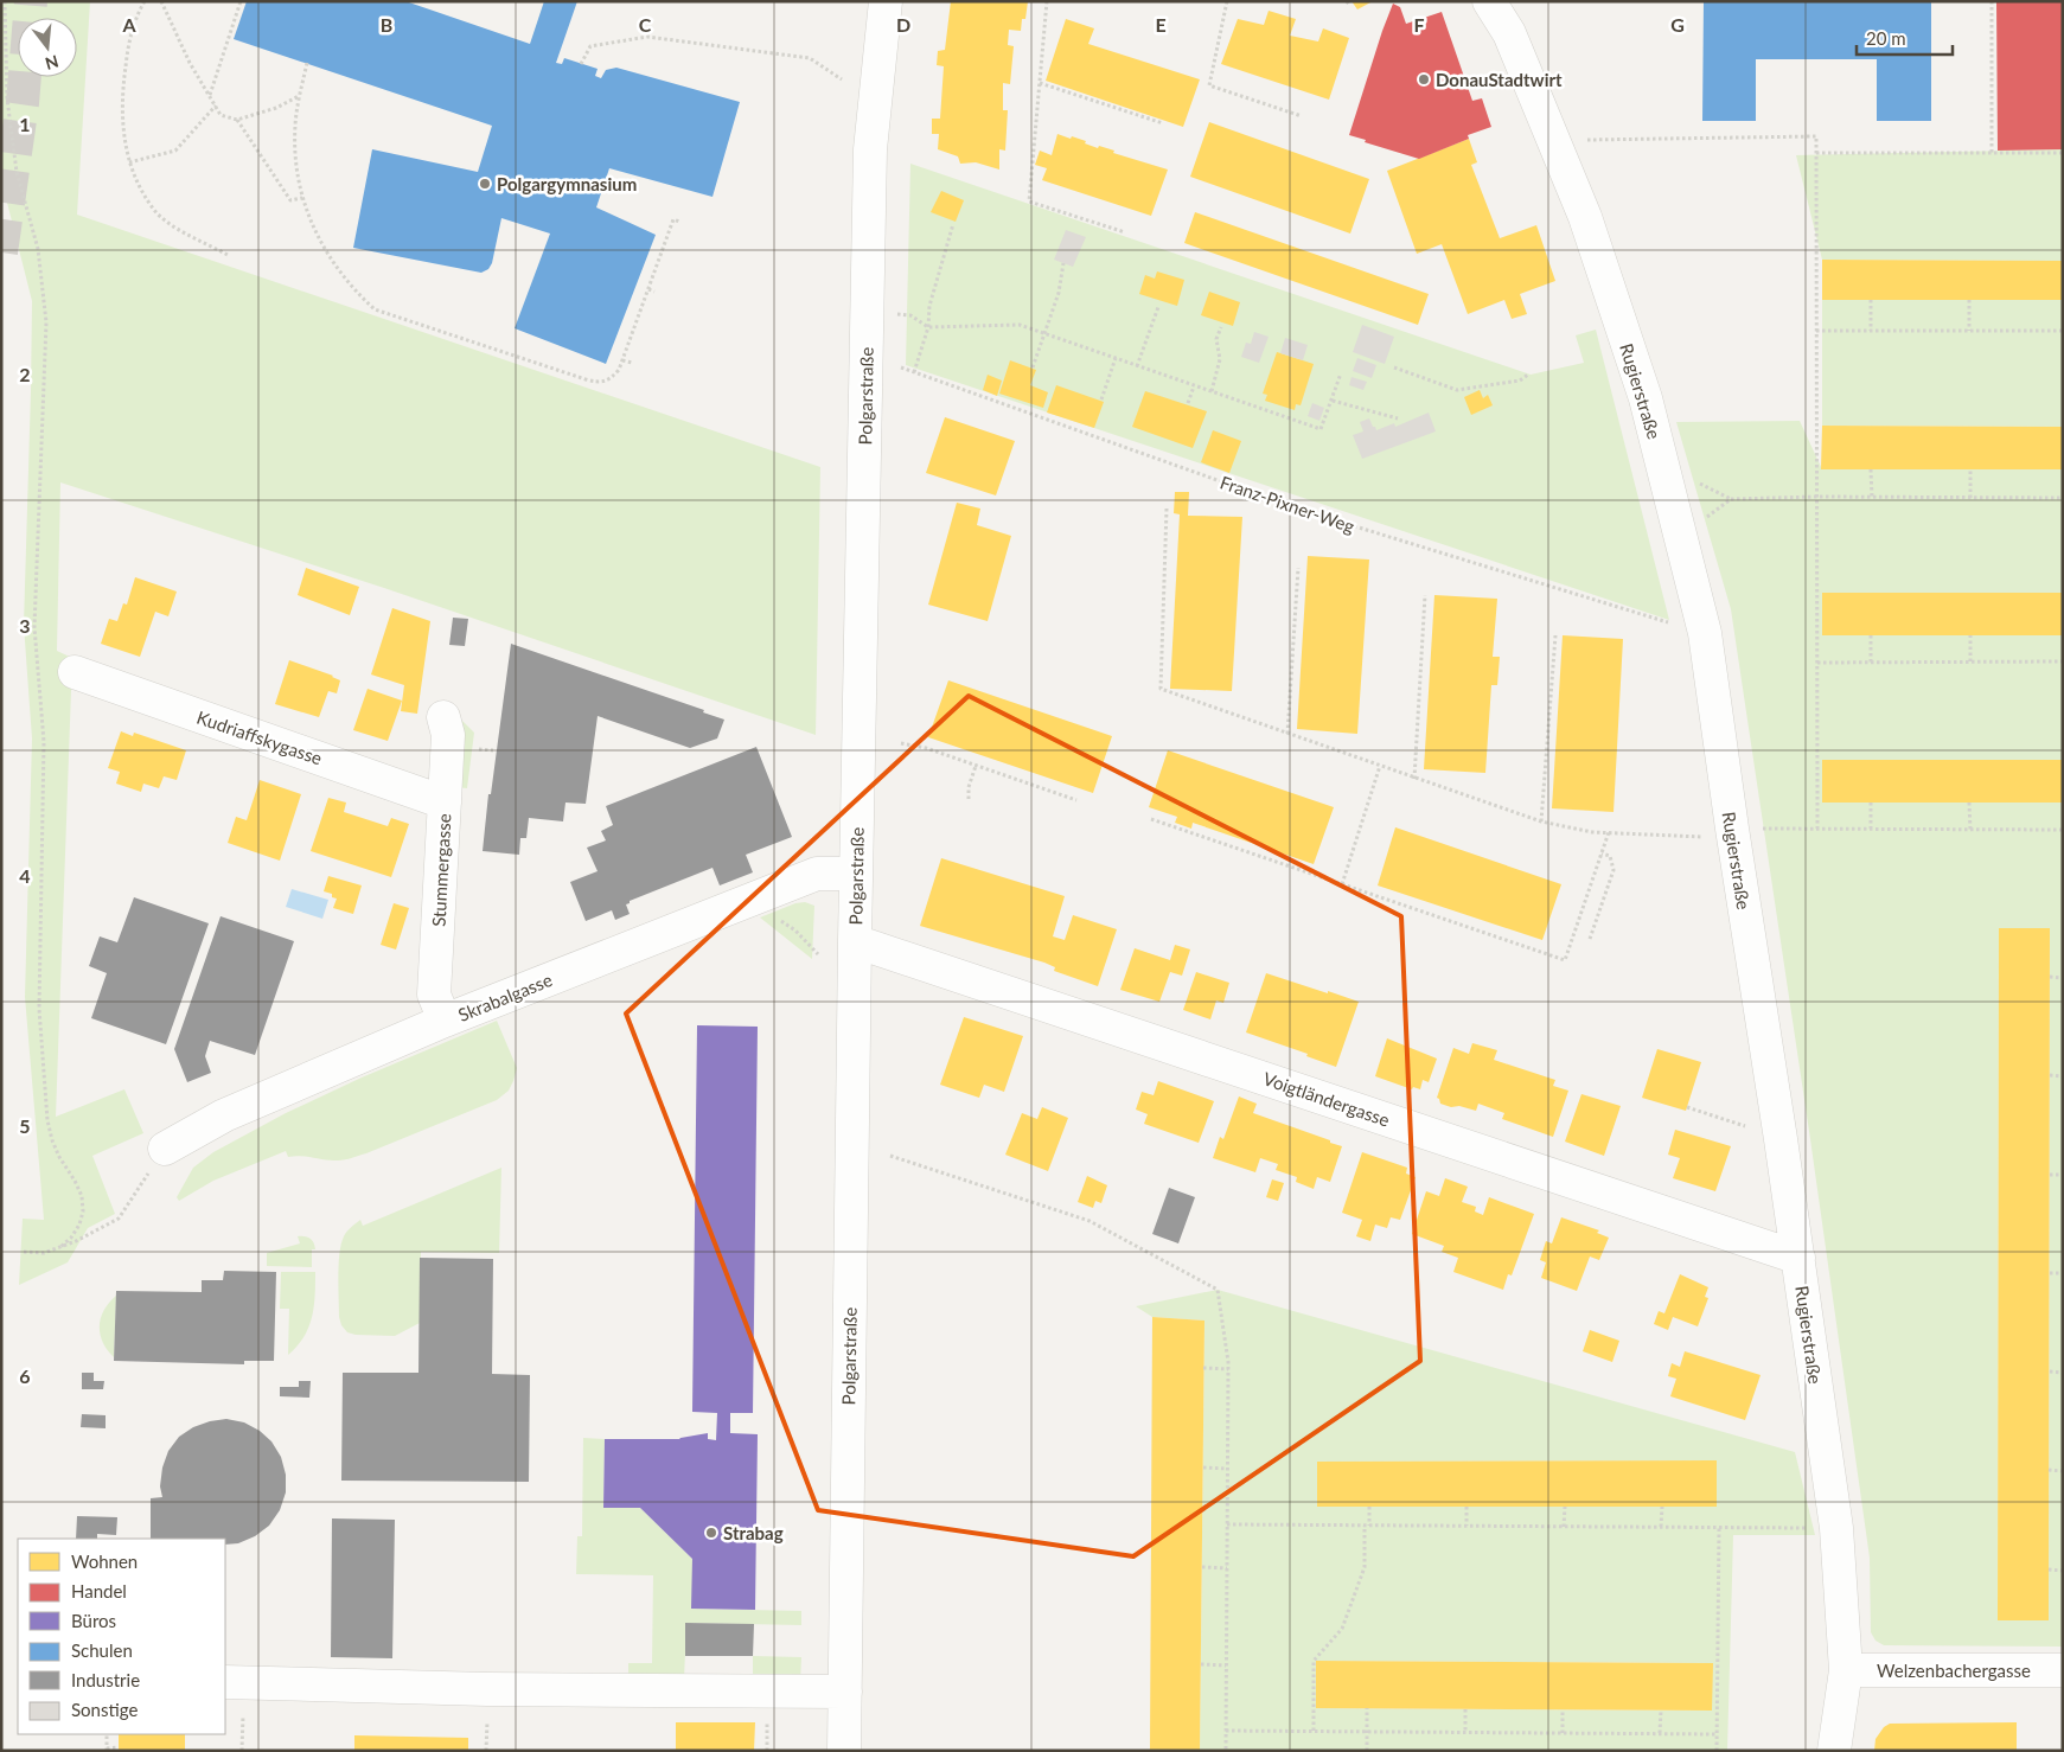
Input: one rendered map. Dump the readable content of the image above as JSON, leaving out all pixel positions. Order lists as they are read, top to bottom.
{
  "streets": {
    "street": [
      "Rugierstraße",
      "Polgarstraße",
      "Kudriaffskygasse",
      "Stummergasse",
      "Skrabalgasse",
      "Voigtländergasse",
      "Welzenbachergasse"
    ],
    "path": ["Franz-Pixner-Weg"]
  },
  "crossings": [
    ["Rugierstraße", "Voigtländergasse"],
    ["Rugierstraße", "Welzenbachergasse"],
    ["Polgarstraße", "Skrabalgasse"],
    ["Polgarstraße", "Voigtländergasse"],
    ["Kudriaffskygasse", "Stummergasse"],
    ["Stummergasse", "Skrabalgasse"]
  ],
  "places": ["DonauStadtwirt", "Polgargymnasium", "Strabag"],
  "legend": [
    "Wohnen",
    "Handel",
    "Büros",
    "Schulen",
    "Industrie",
    "Sonstige"
  ],
  "scale_bar": "20 m",
  "north": "bottom",
  "grid": {
    "columns": [
      "A",
      "B",
      "C",
      "D",
      "E",
      "F",
      "G"
    ],
    "rows": [
      "1",
      "2",
      "3",
      "4",
      "5",
      "6"
    ]
  }
}
